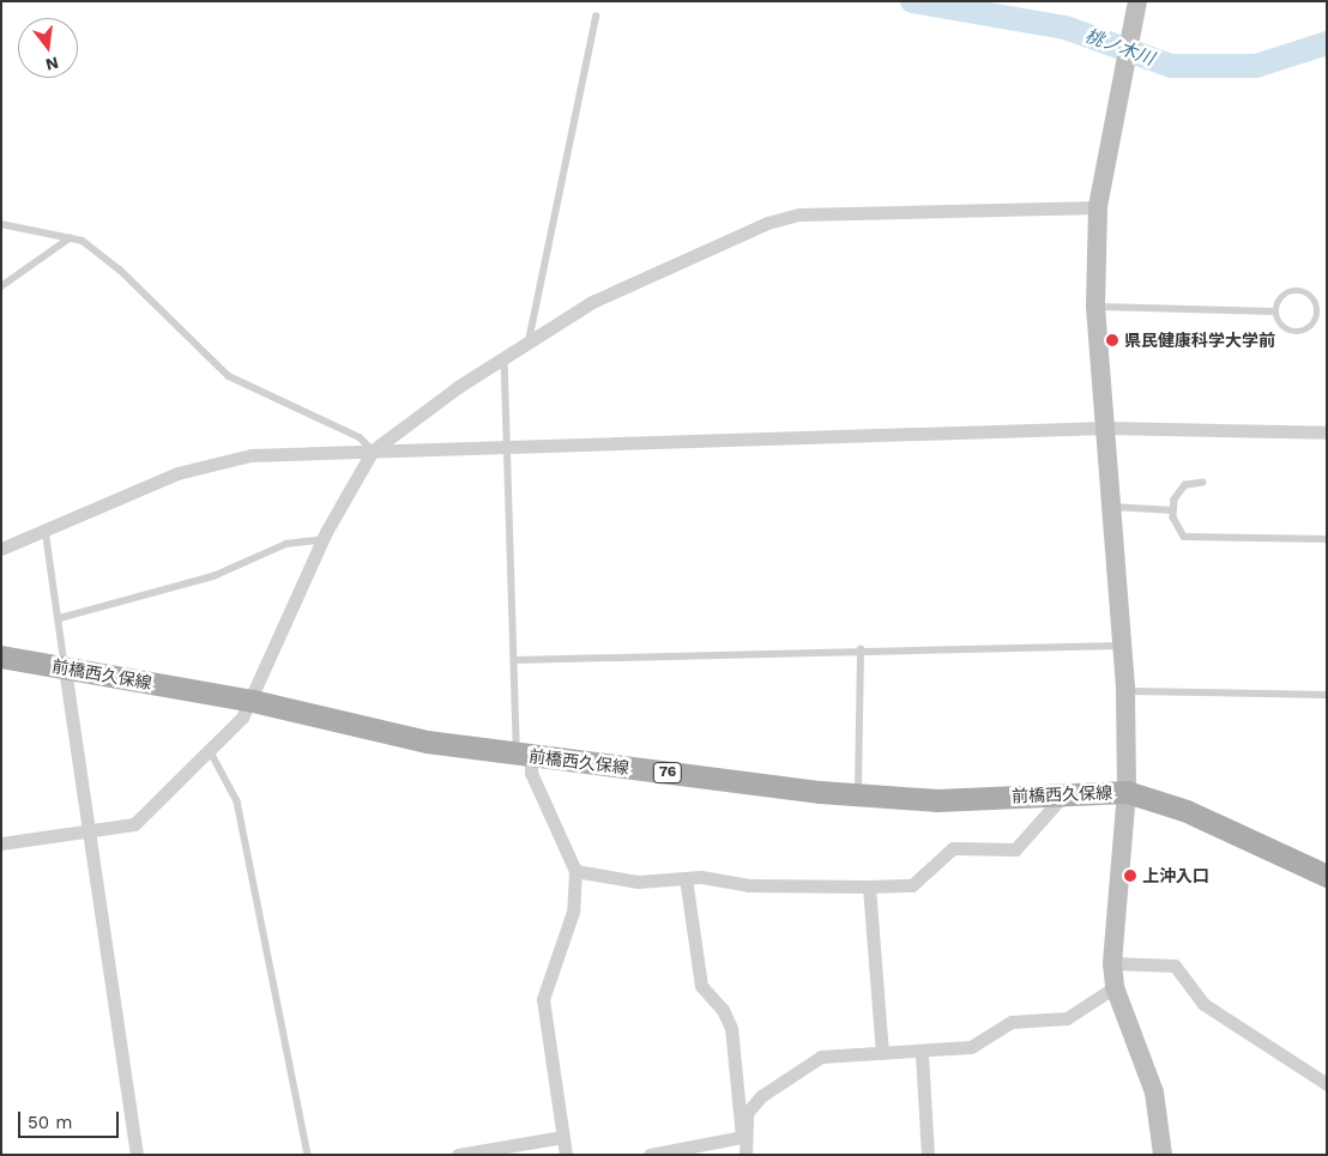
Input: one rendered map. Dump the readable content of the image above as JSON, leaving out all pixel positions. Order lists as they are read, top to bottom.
{
  "streets": {
    "main road": ["前橋西久保線", "76"]
  },
  "water": ["桃ノ木川"],
  "places": ["県民健康科学大学前", "上沖入口"],
  "scale_bar": "50 m",
  "north": "bottom"
}
